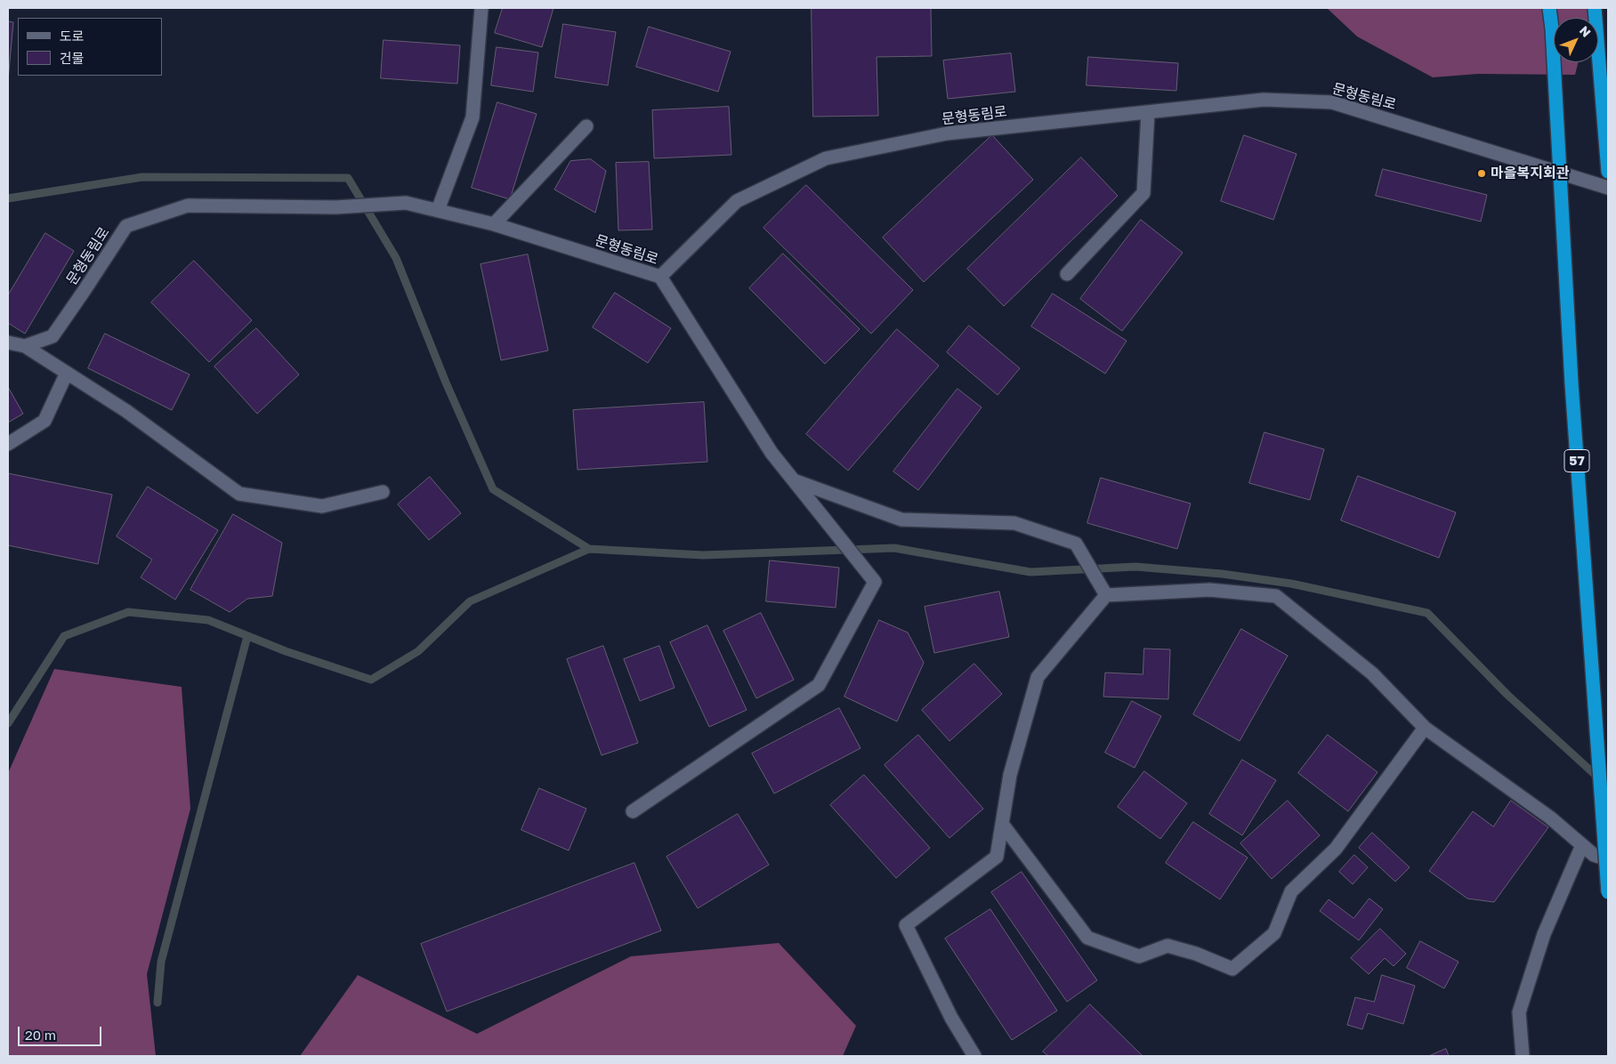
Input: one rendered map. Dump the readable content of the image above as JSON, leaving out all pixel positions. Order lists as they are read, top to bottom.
{
  "streets": {
    "highway": ["57"],
    "street": ["문형동림로"]
  },
  "places": ["마을복지회관"],
  "legend": ["도로", "건물"],
  "scale_bar": "20 m",
  "north": "top right"
}
